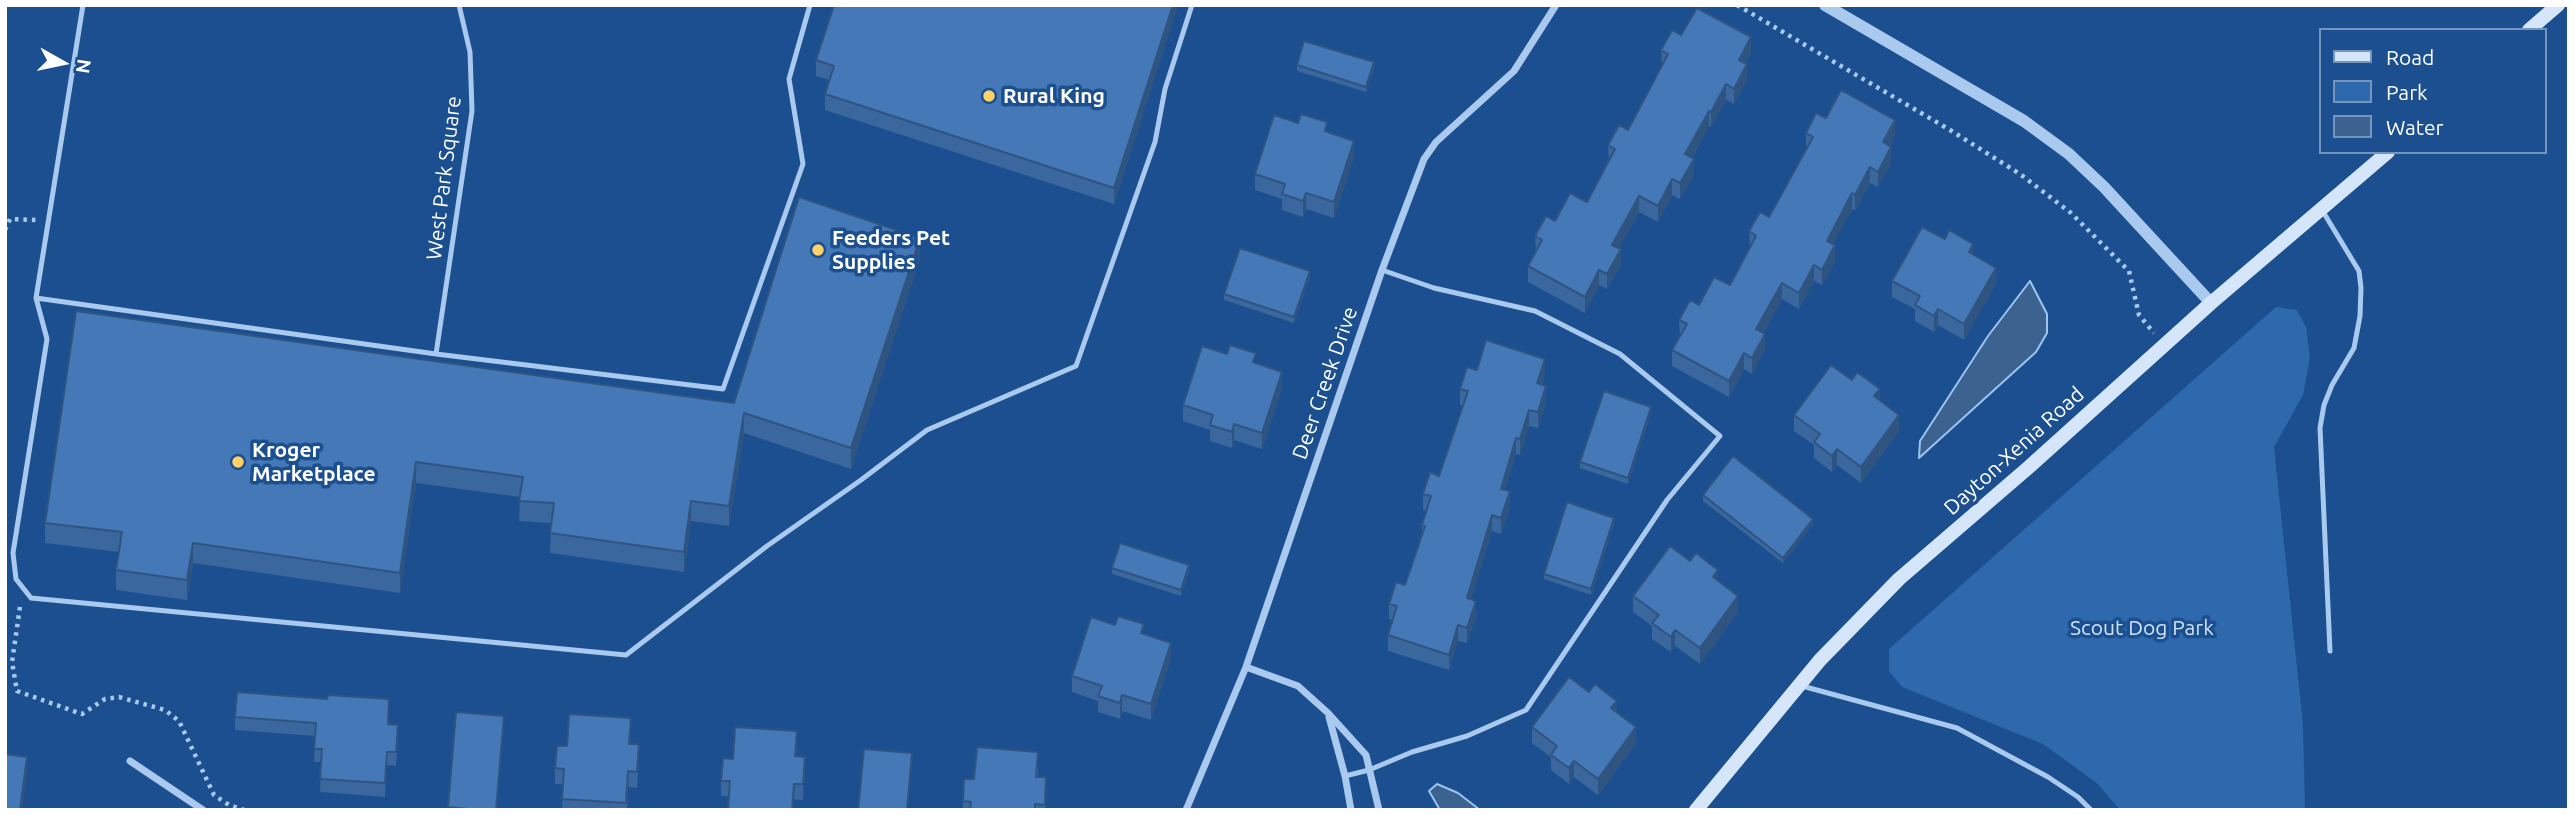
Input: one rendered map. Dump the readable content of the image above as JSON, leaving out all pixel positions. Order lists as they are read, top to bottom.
{
  "streets": {
    "main road": ["Dayton-Xenia Road"],
    "street": ["Deer Creek Drive"],
    "lane": ["West Park Square"]
  },
  "parks": ["Scout Dog Park"],
  "places": ["Rural King", "Feeders Pet Supplies", "Kroger Marketplace"],
  "legend": ["Road", "Park", "Water"],
  "north": "right"
}
